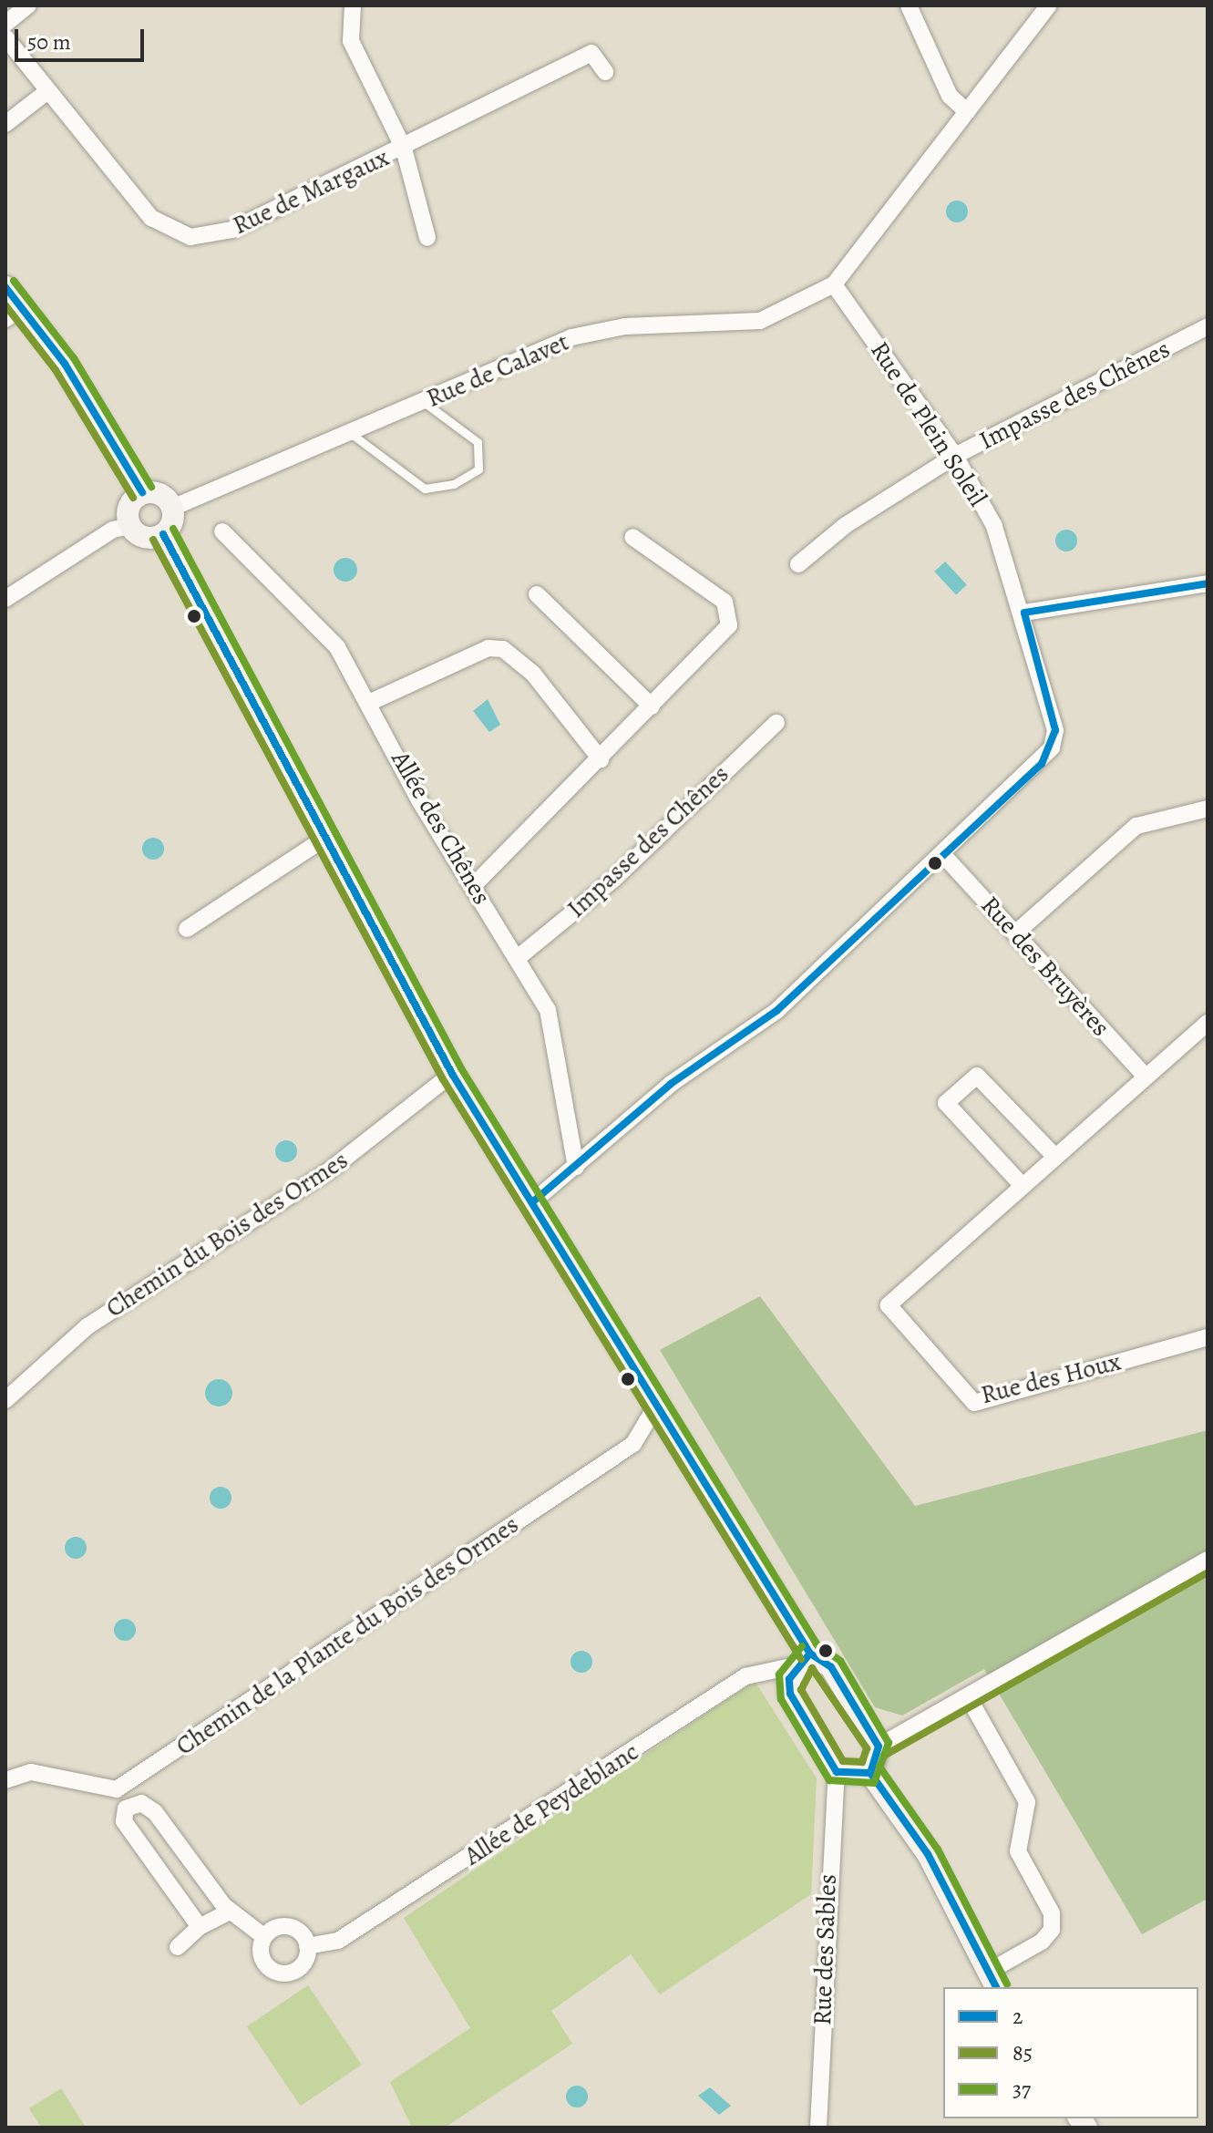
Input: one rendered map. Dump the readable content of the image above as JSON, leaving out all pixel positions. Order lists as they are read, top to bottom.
{
  "streets": {
    "street": [
      "Rue de Margaux",
      "Rue de Calavet",
      "Impasse des Chênes",
      "Rue de Plein Soleil",
      "Allée des Chênes",
      "Rue des Bruyères",
      "Chemin du Bois des Ormes",
      "Rue des Houx",
      "Chemin de la Plante du Bois des Ormes",
      "Allée de Peydeblanc",
      "Rue des Sables"
    ]
  },
  "crossings": [
    ["Rue de Calavet", "Rue de Plein Soleil"],
    ["Impasse des Chênes", "Rue de Plein Soleil"],
    ["Impasse des Chênes", "Allée des Chênes"],
    ["Rue de Plein Soleil", "Allée des Chênes"],
    ["Rue de Plein Soleil", "Rue des Bruyères"]
  ],
  "lines": ["transit line 37", "transit line 2", "transit line 85"],
  "legend": ["2", "85", "37"],
  "scale_bar": "50 m"
}
